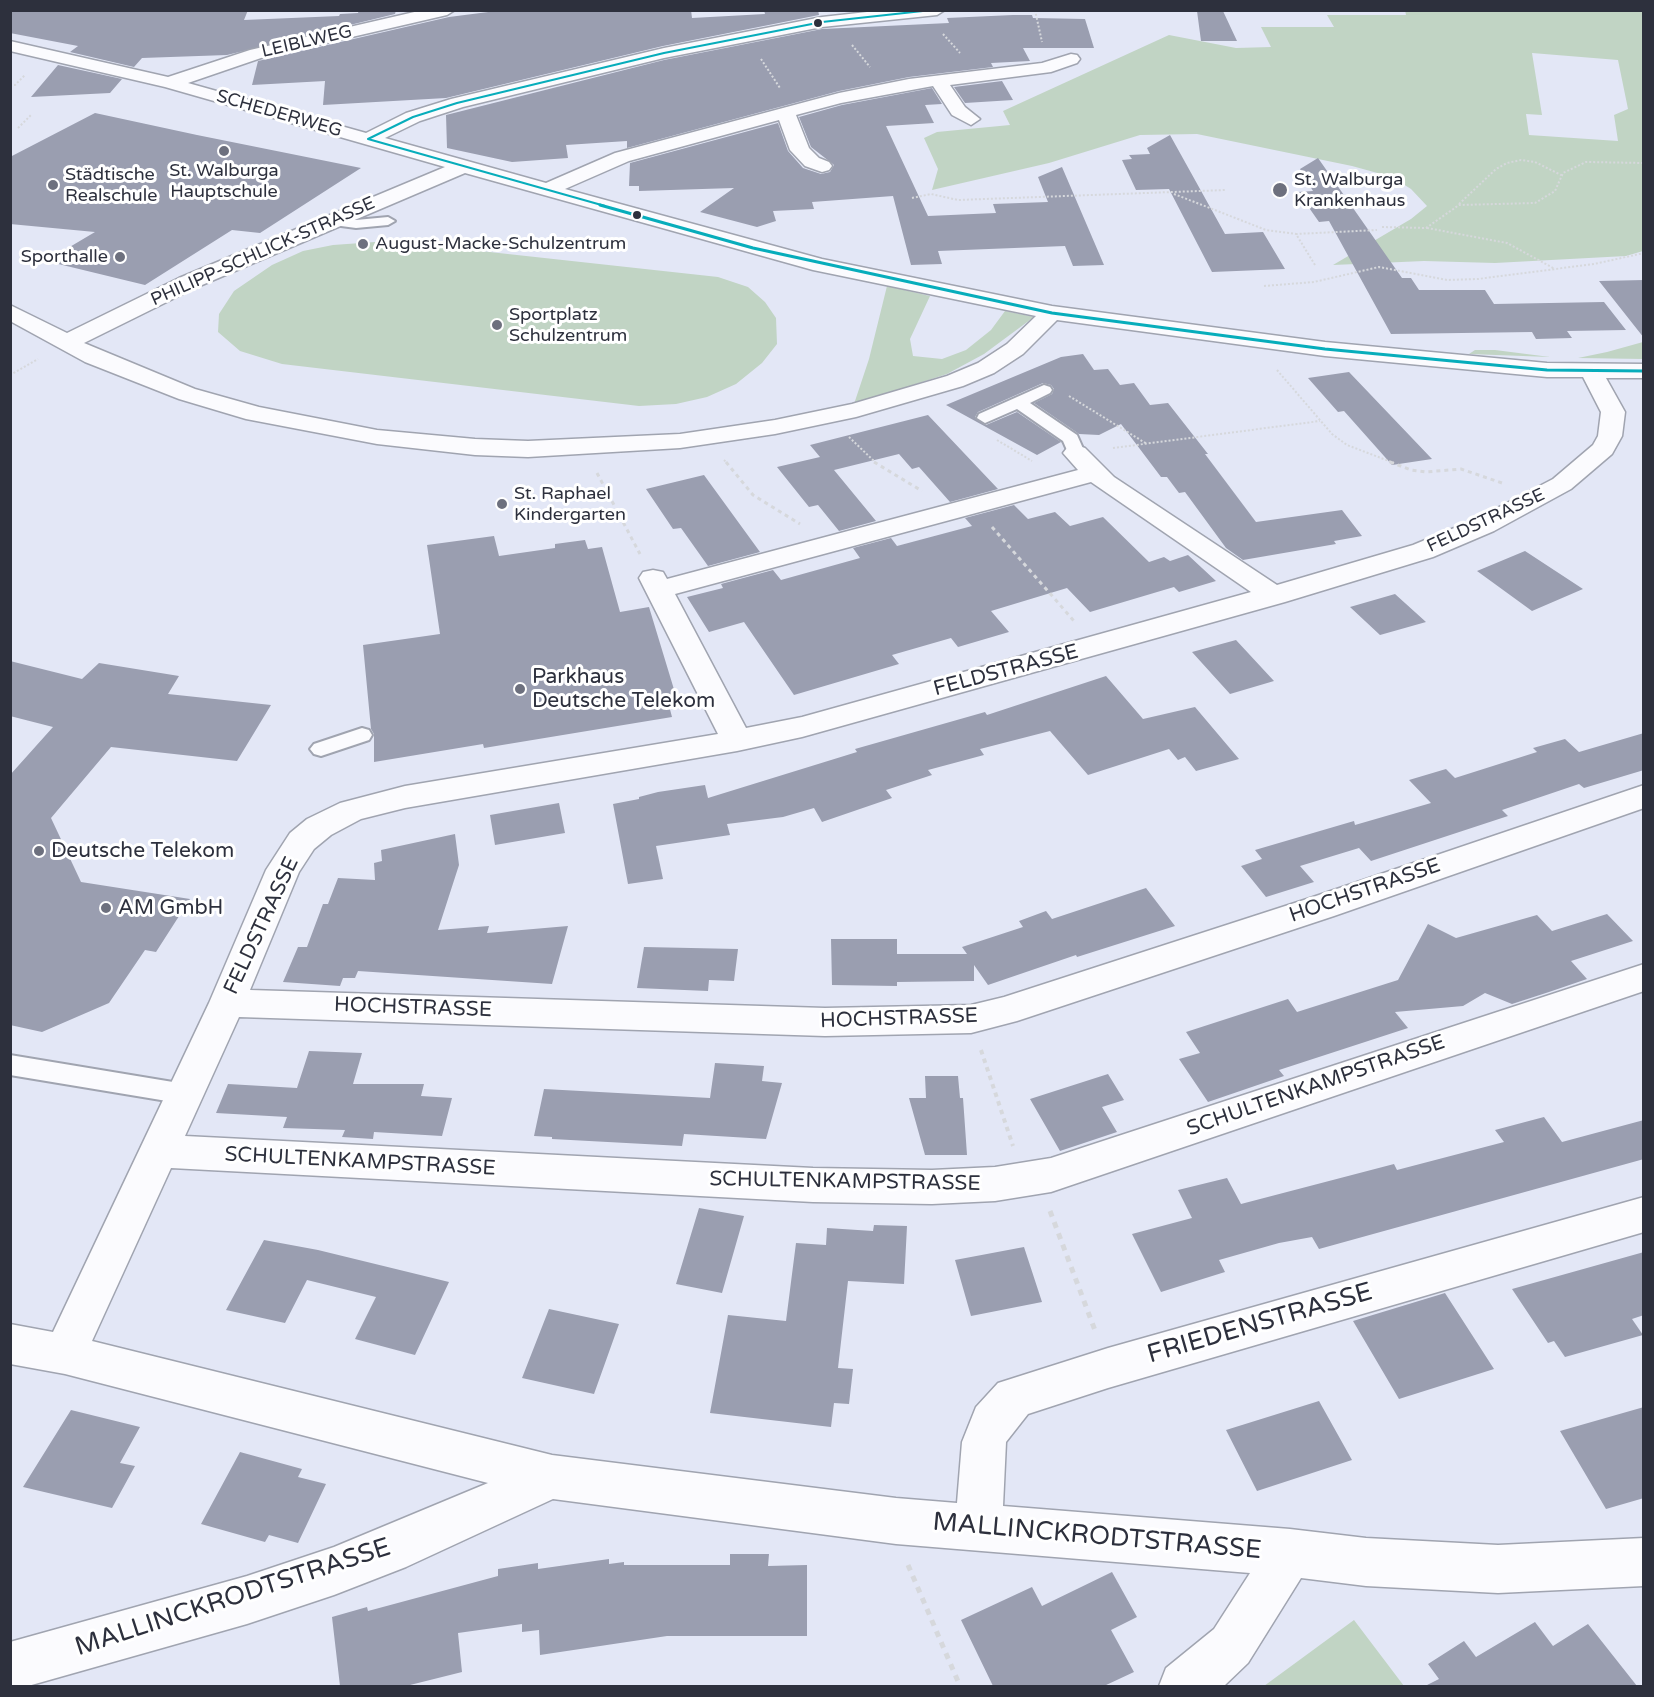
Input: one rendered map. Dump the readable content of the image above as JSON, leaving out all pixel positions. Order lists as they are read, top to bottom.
{
  "streets": {
    "street": [
      "LEIBLWEG",
      "SCHEDERWEG",
      "PHILIPP-SCHLICK-STRASSE",
      "FELDSTRASSE",
      "HOCHSTRASSE",
      "SCHULTENKAMPSTRASSE",
      "FRIEDENSTRASSE",
      "MALLINCKRODTSTRASSE"
    ]
  },
  "crossings": [
    ["LEIBLWEG", "SCHEDERWEG"],
    ["SCHEDERWEG", "PHILIPP-SCHLICK-STRASSE"],
    ["SCHEDERWEG", "FELDSTRASSE"],
    ["FELDSTRASSE", "HOCHSTRASSE"],
    ["FELDSTRASSE", "SCHULTENKAMPSTRASSE"],
    ["FELDSTRASSE", "MALLINCKRODTSTRASSE"],
    ["FRIEDENSTRASSE", "MALLINCKRODTSTRASSE"]
  ],
  "places": [
    "St. Walburga Hauptschule",
    "Städtische Realschule",
    "St. Walburga Krankenhaus",
    "August-Macke-Schulzentrum",
    "Sporthalle",
    "Sportplatz Schulzentrum",
    "St. Raphael Kindergarten",
    "Parkhaus Deutsche Telekom",
    "Deutsche Telekom",
    "AM GmbH"
  ]
}
